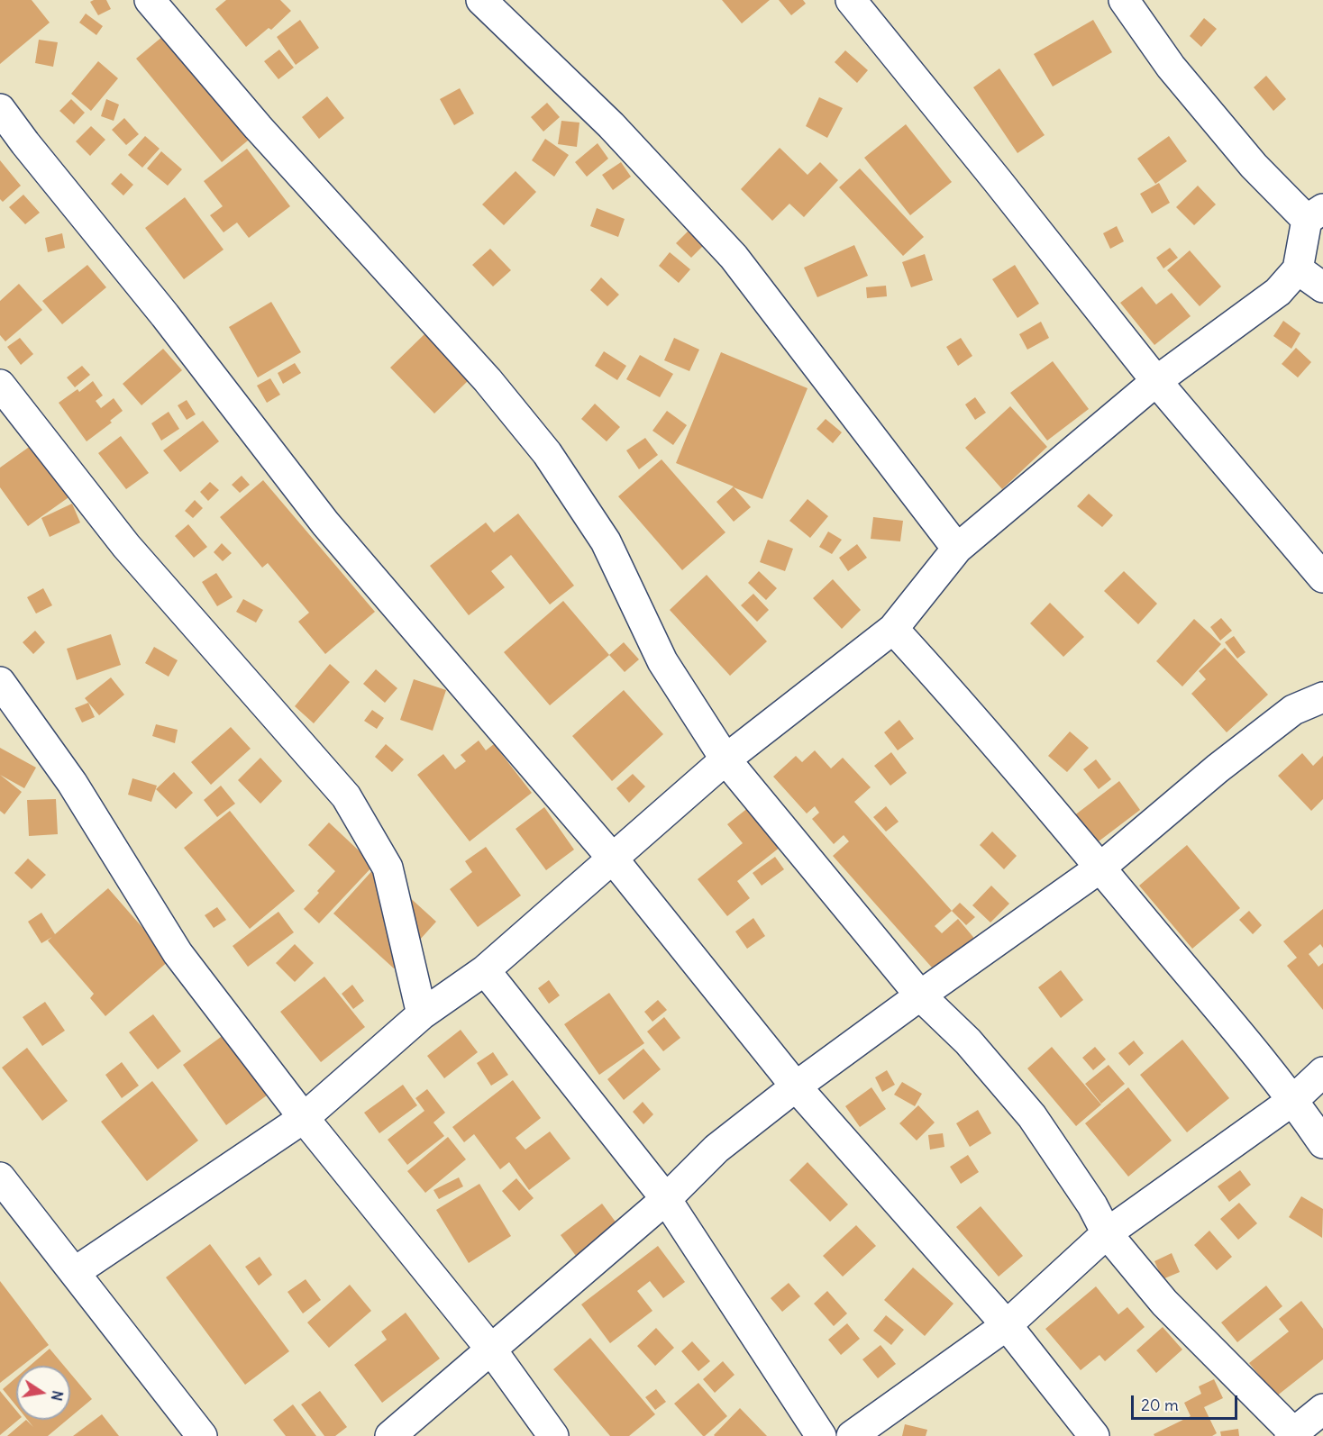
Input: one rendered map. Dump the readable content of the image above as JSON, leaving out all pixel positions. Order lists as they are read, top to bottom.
{
  "scale_bar": "20 m",
  "north": "right"
}
